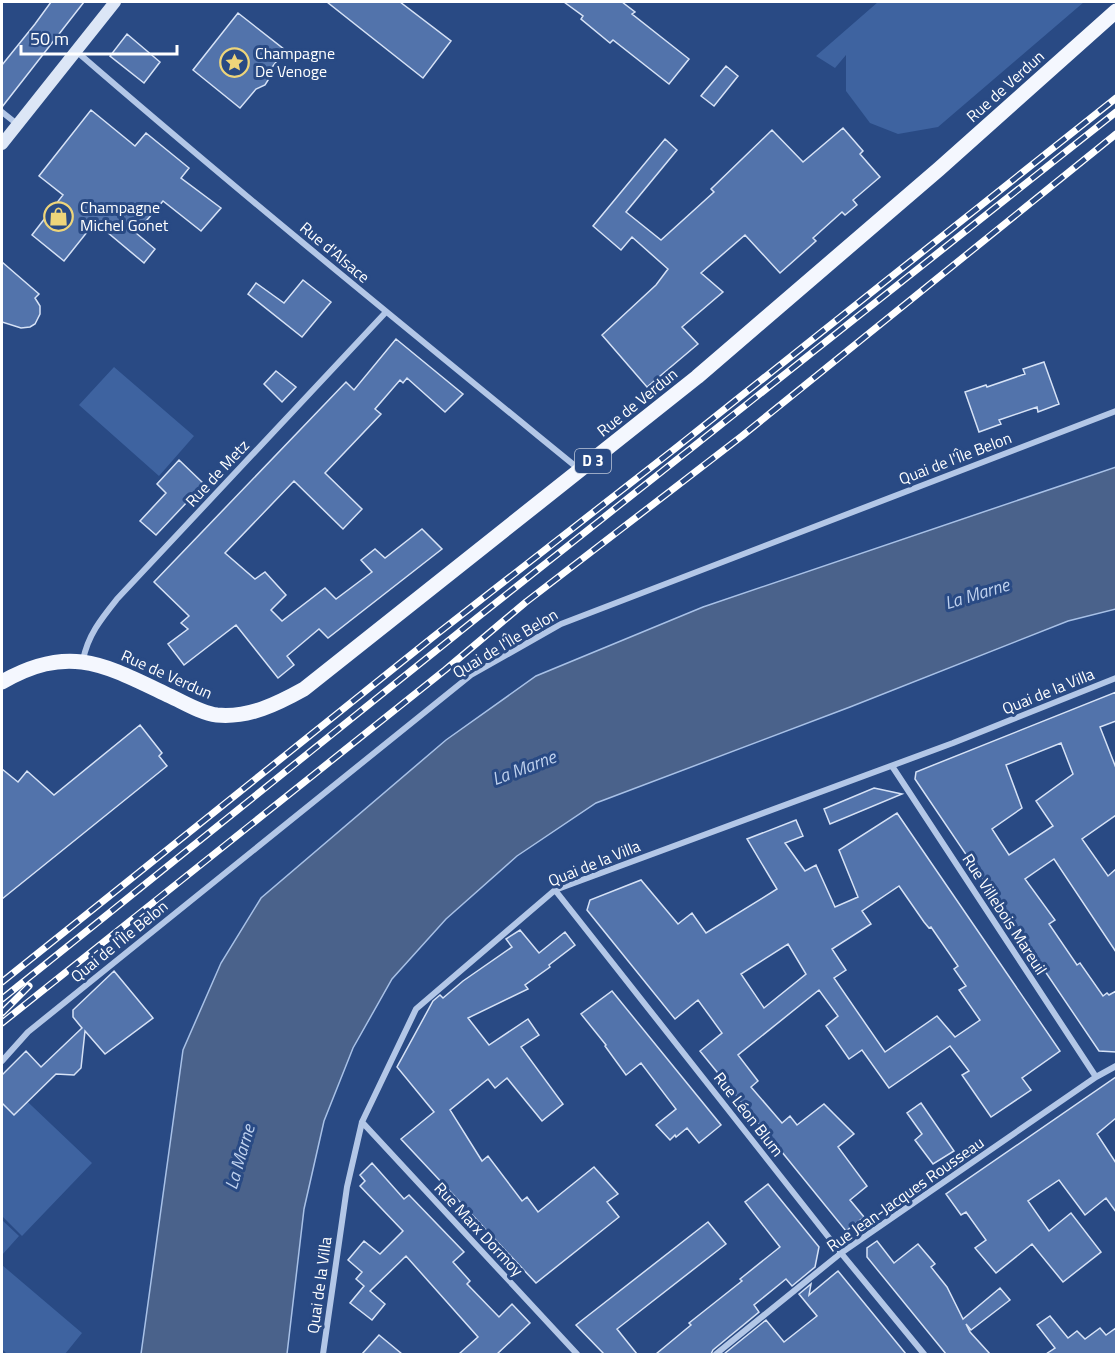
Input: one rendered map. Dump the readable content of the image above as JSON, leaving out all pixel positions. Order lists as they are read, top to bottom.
{
  "streets": {
    "main road": ["Rue de Verdun", "D 3"],
    "street": [
      "Rue d'Alsace",
      "Quai de l'Île Belon",
      "Rue de Metz",
      "Quai de la Villa",
      "Rue Villebois Mareuil",
      "Rue Léon Blum",
      "Rue Jean-Jacques Rousseau",
      "Rue Marx Dormoy"
    ]
  },
  "crossings": [
    ["Rue de Verdun", "Rue d'Alsace"],
    ["Rue de Verdun", "Rue de Metz"],
    ["Rue d'Alsace", "Rue de Metz"],
    ["Quai de la Villa", "Rue Villebois Mareuil"],
    ["Quai de la Villa", "Rue Léon Blum"],
    ["Quai de la Villa", "Rue Marx Dormoy"],
    ["Rue Villebois Mareuil", "Rue Jean-Jacques Rousseau"],
    ["Rue Léon Blum", "Rue Jean-Jacques Rousseau"]
  ],
  "water": ["La Marne"],
  "places": {
    "place": ["Champagne De Venoge"],
    "shop": ["Champagne Michel Gonet"]
  },
  "scale_bar": "50 m"
}
